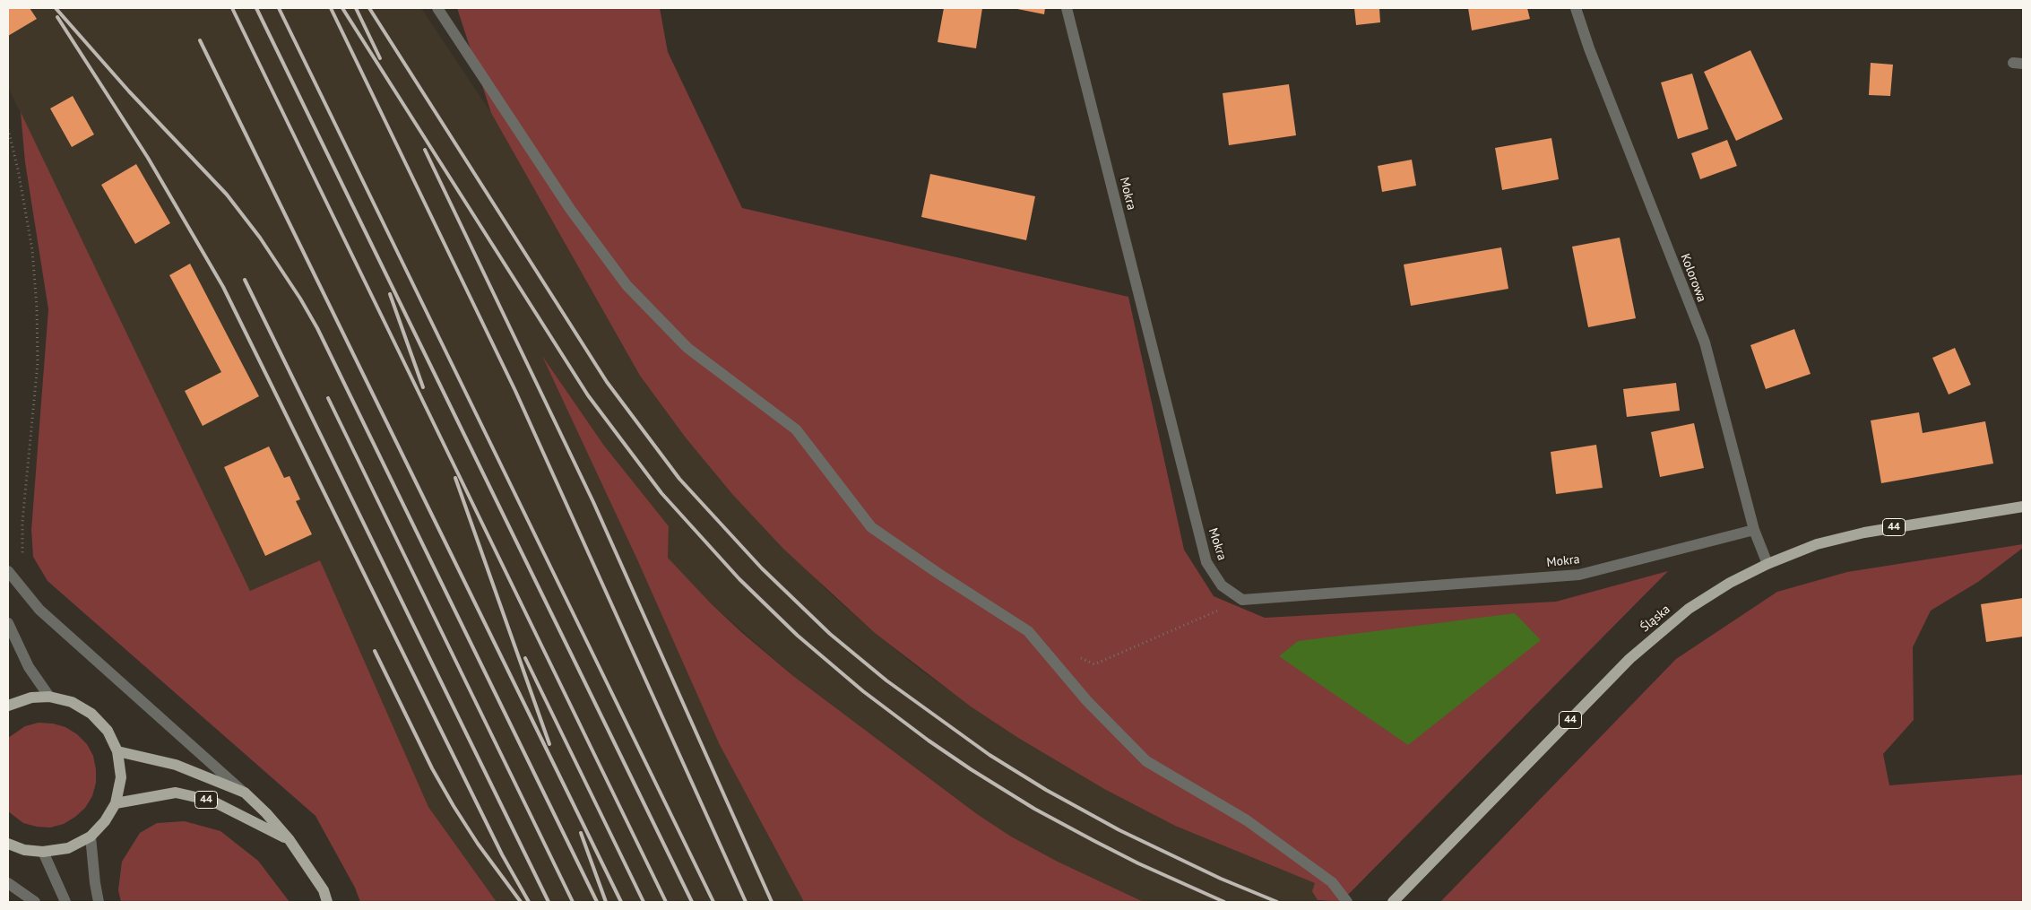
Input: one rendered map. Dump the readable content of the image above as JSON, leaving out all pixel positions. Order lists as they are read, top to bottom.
{
  "streets": {
    "main road": ["44", "Śląska"],
    "street": ["Mokra", "Kolorowa"]
  },
  "crossings": [
    ["Mokra", "Kolorowa"],
    ["Kolorowa", "Śląska"]
  ]
}
